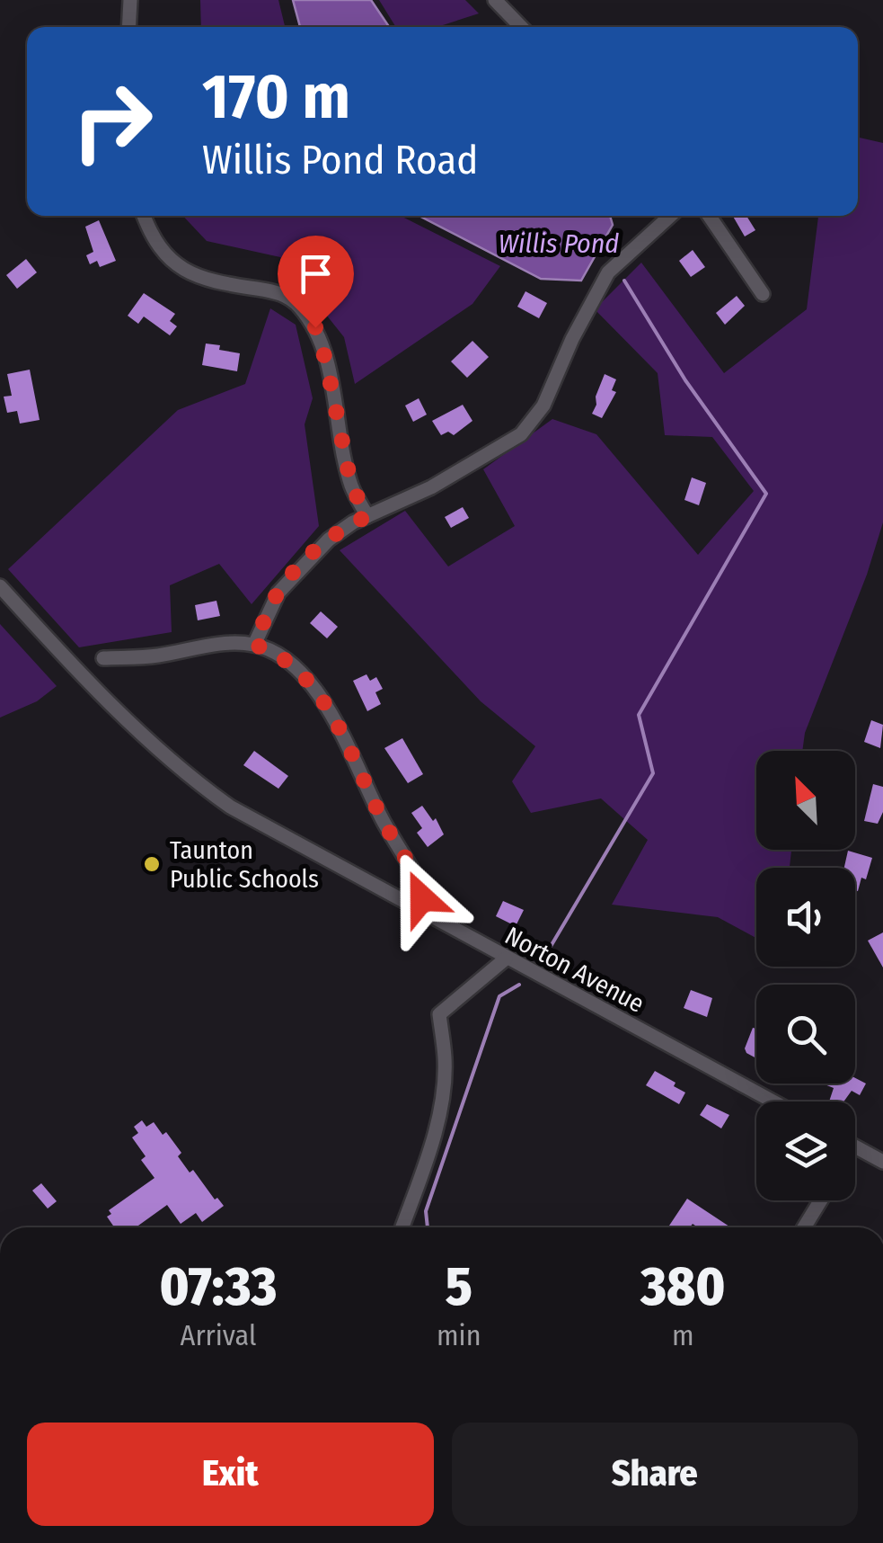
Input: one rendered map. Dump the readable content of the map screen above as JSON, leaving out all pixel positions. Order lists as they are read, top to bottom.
{
  "streets": {
    "street": ["Norton Avenue"]
  },
  "water": ["Willis Pond"],
  "places": ["Taunton Public Schools"],
  "north": "top left",
  "page": {
    "turn": ["170 m", "Willis Pond Road"],
    "eta": [
      "07:33",
      "Arrival",
      "5",
      "min",
      "380",
      "m"
    ],
    "buttons": ["Exit", "Share"]
  }
}
